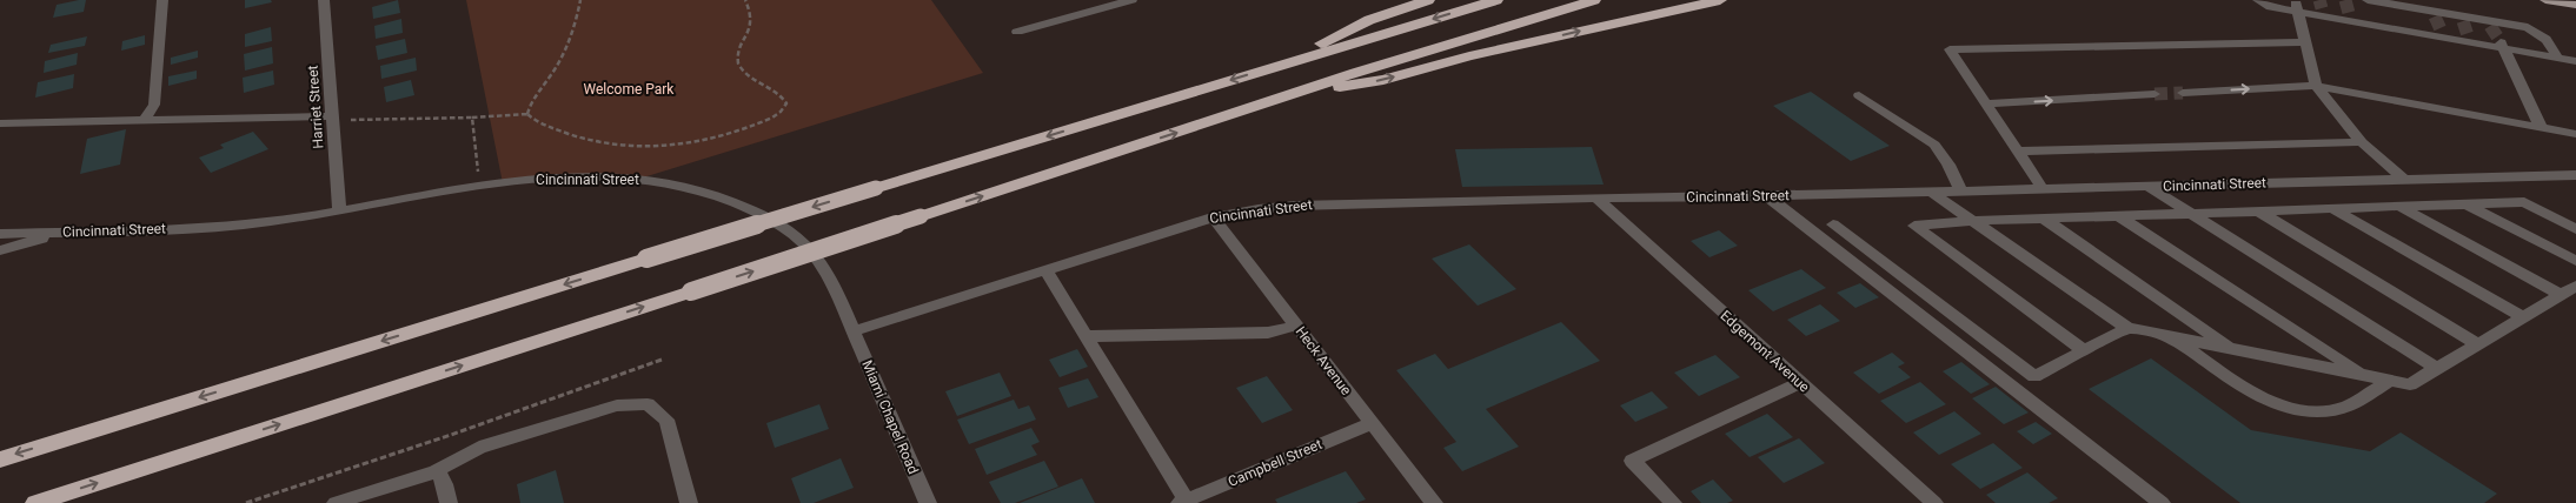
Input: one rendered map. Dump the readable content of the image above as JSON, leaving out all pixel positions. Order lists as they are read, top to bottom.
{
  "streets": {
    "street": [
      "Harriet Street",
      "Cincinnati Street",
      "Edgemont Avenue",
      "Heck Avenue",
      "Miami Chapel Road",
      "Campbell Street"
    ]
  },
  "crossings": [
    ["Harriet Street", "Cincinnati Street"],
    ["Cincinnati Street", "Edgemont Avenue"],
    ["Cincinnati Street", "Heck Avenue"],
    ["Cincinnati Street", "Miami Chapel Road"],
    ["Heck Avenue", "Campbell Street"]
  ],
  "parks": ["Welcome Park"]
}
